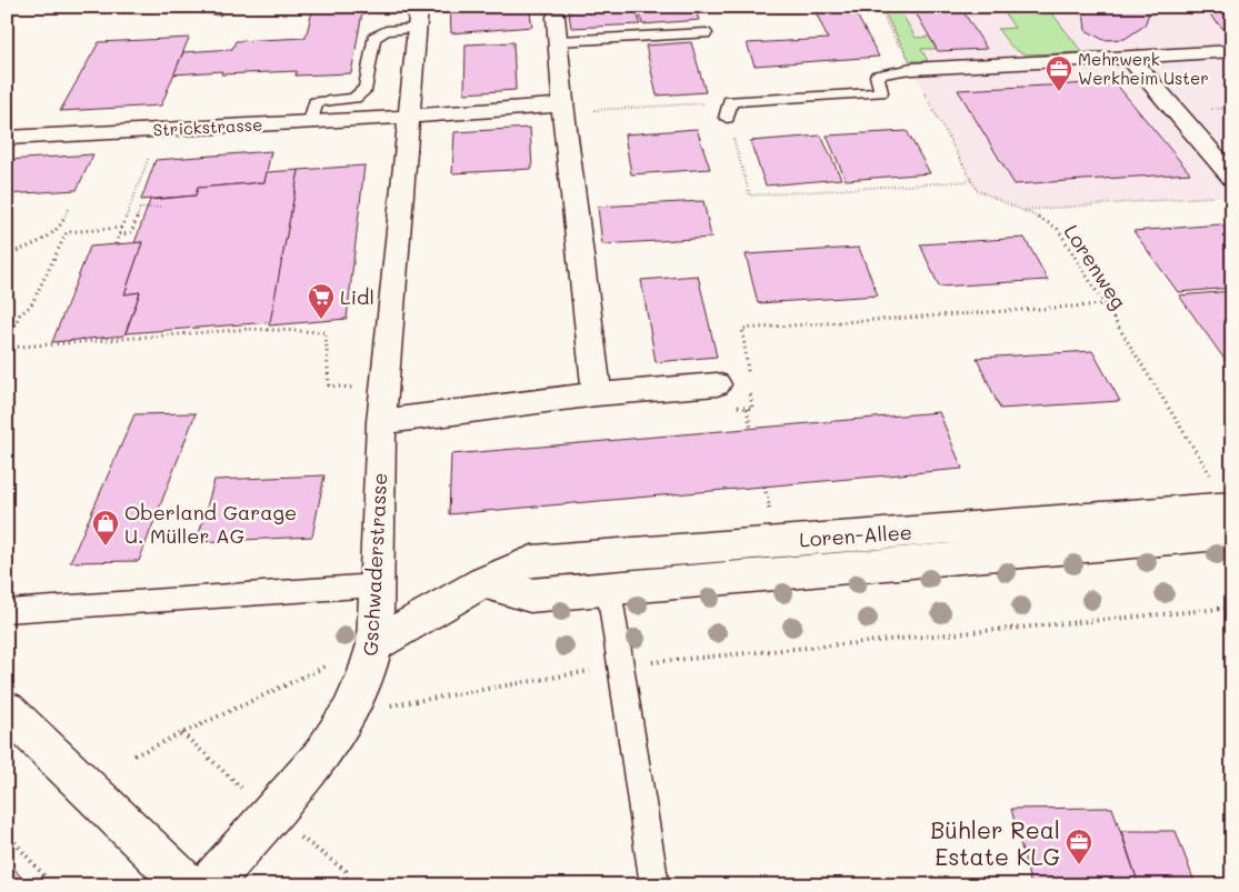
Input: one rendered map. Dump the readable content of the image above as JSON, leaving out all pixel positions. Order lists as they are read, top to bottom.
{
  "streets": {
    "street": ["Strickstrasse", "Loren-Allee", "Gschwaderstrasse"],
    "path": ["Lorenweg"]
  },
  "crossings": [
    ["Strickstrasse", "Gschwaderstrasse"],
    ["Loren-Allee", "Gschwaderstrasse"]
  ],
  "places": {
    "office": ["Mehrwerk Werkheim Uster", "Bühler Real Estate KLG"],
    "supermarket": ["Lidl"],
    "shop": ["Oberland Garage U. Müller AG"]
  }
}
